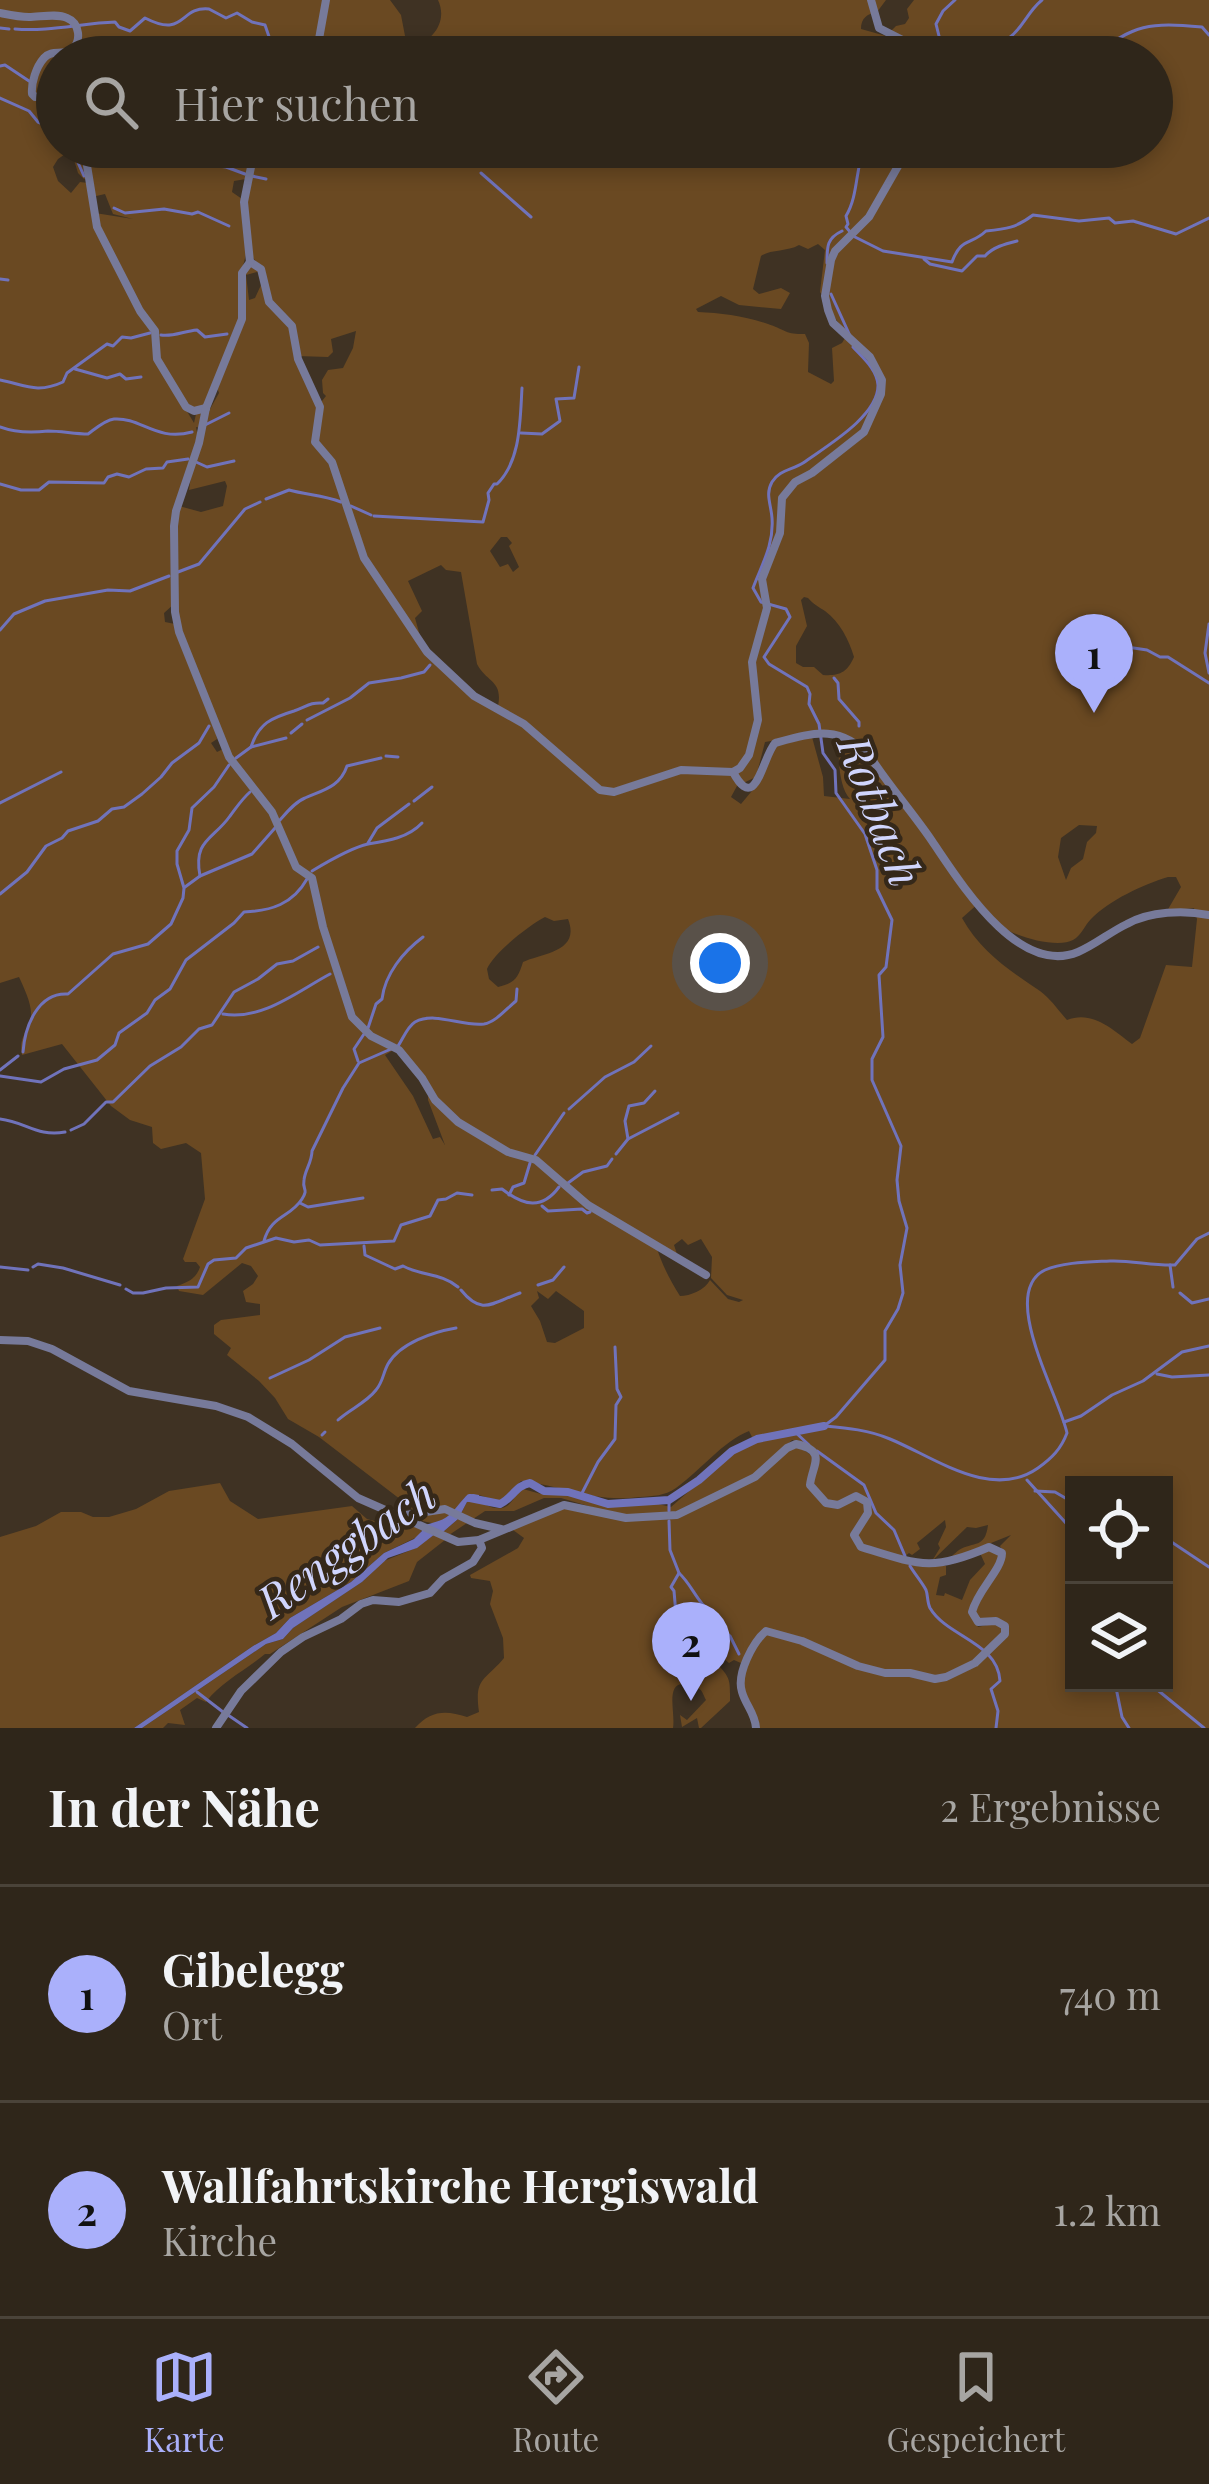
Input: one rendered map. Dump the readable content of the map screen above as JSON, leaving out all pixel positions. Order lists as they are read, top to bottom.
{
  "water": ["Rotbach", "Renggbach"],
  "page": {
    "search": "Hier suchen",
    "pins": ["1", "2"],
    "heading": ["In der Nähe", "2 Ergebnisse"],
    "list": [
      {
        "mark": "1",
        "name": "Gibelegg",
        "note": "Ort",
        "value": "740 m"
      },
      {
        "mark": "2",
        "name": "Wallfahrtskirche Hergiswald",
        "note": "Kirche",
        "value": "1.2 km"
      }
    ],
    "nav": ["Karte", "Route", "Gespeichert"]
  }
}
